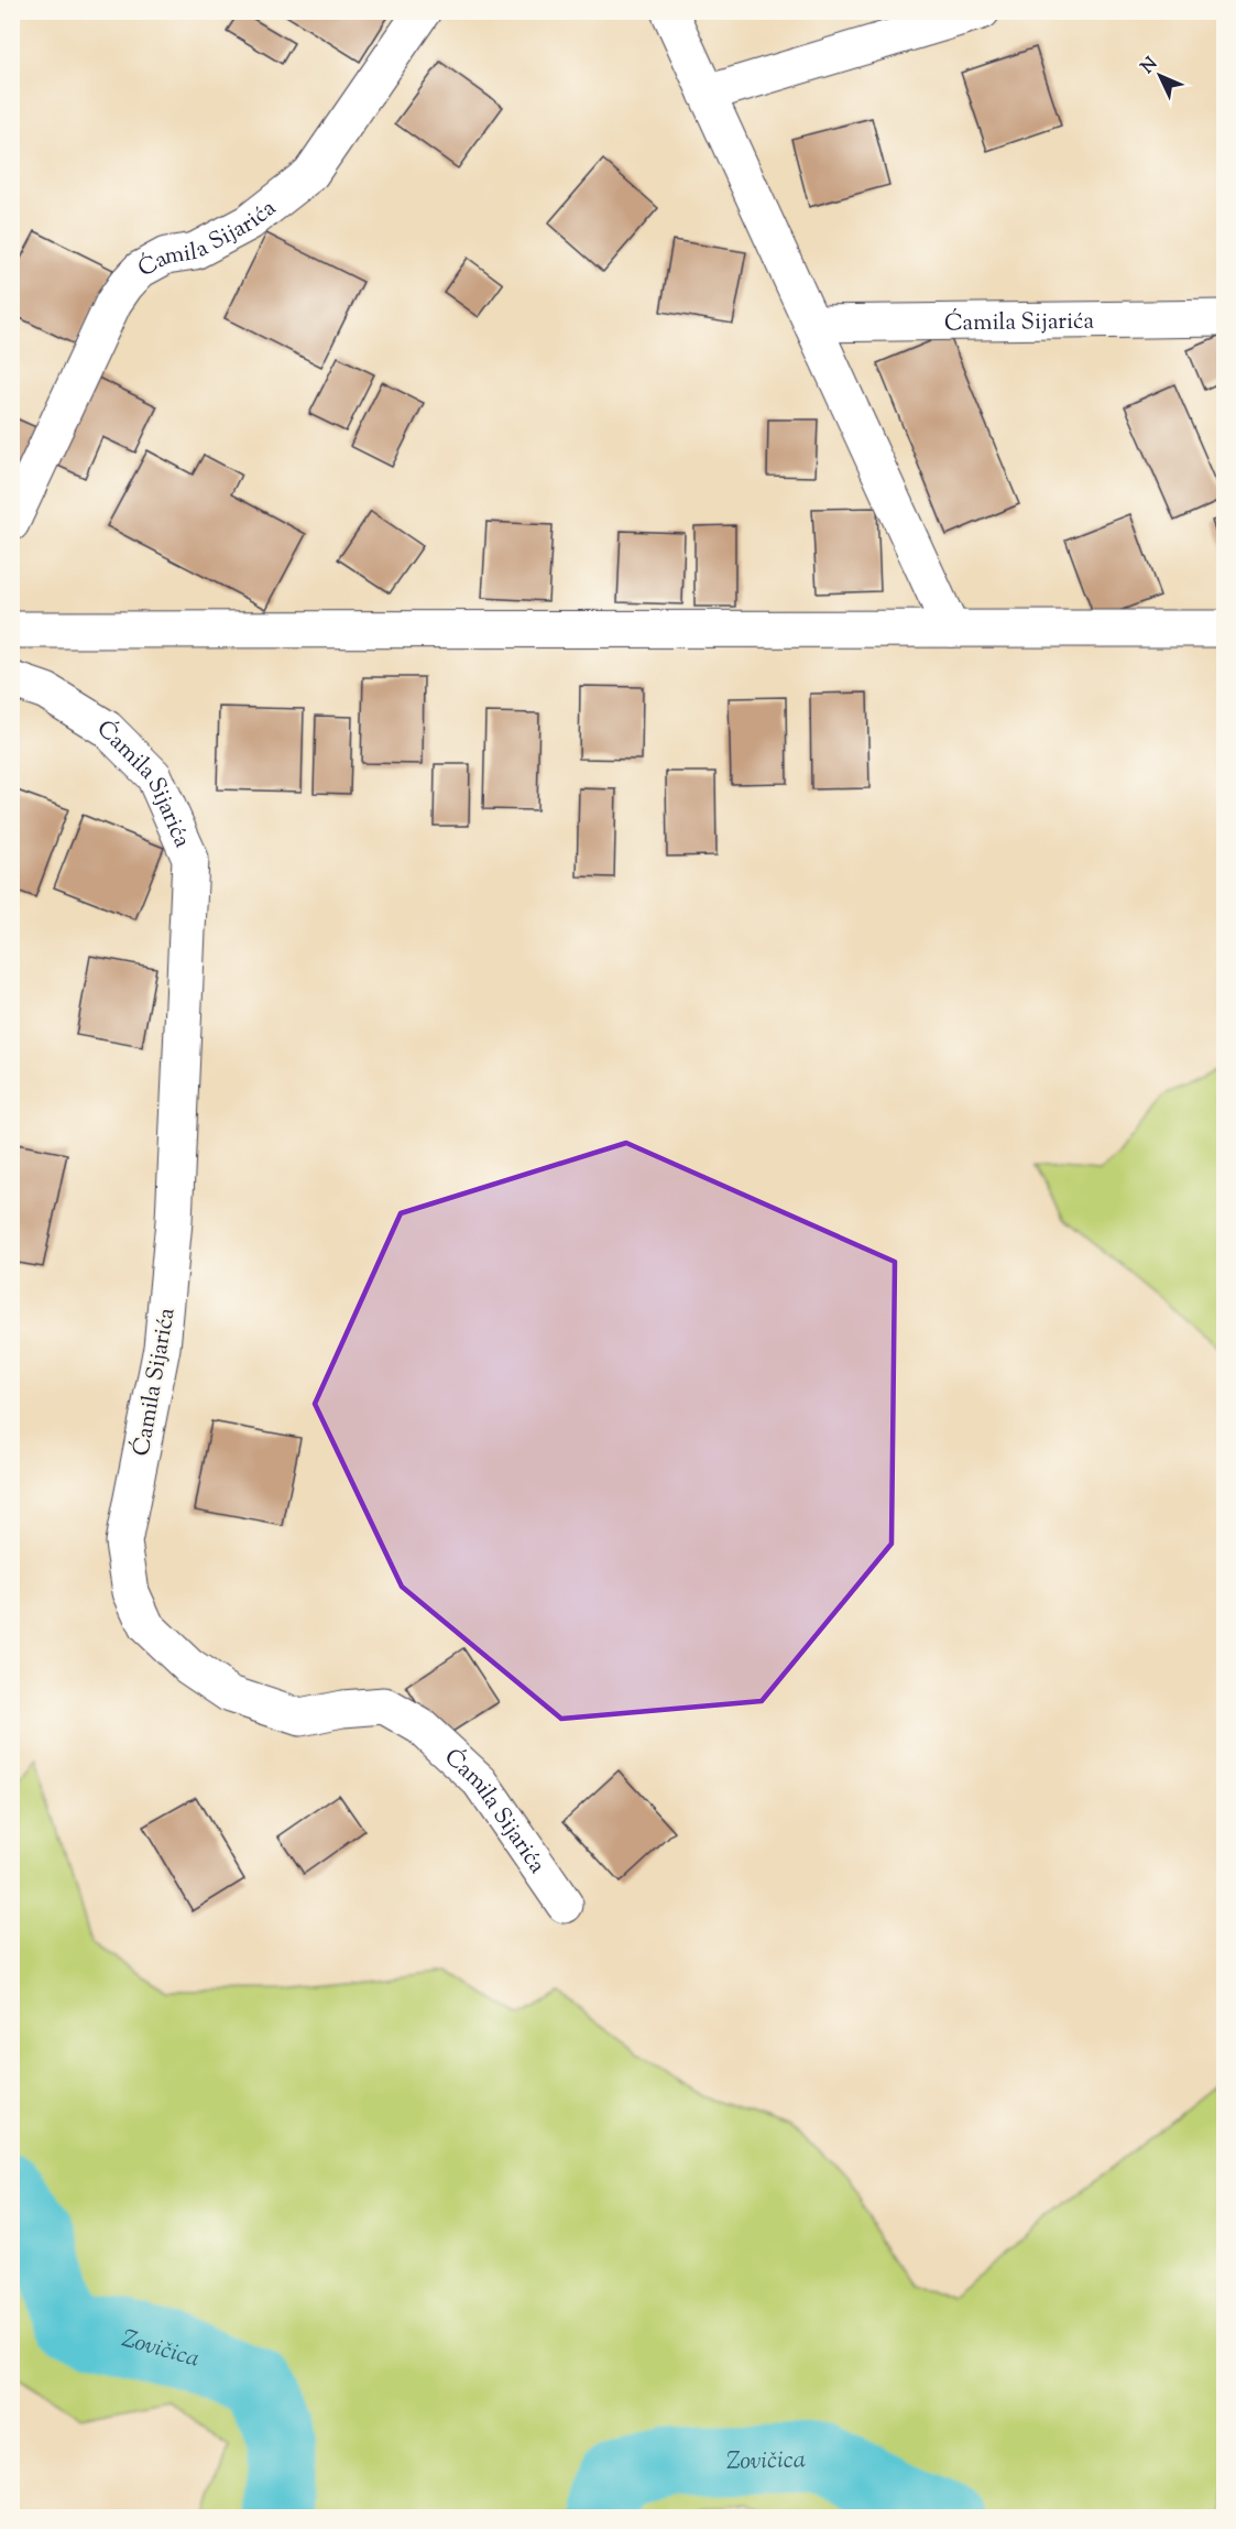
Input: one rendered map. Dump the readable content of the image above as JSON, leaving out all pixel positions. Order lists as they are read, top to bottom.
{
  "streets": {
    "street": ["Ćamila Sijarića"]
  },
  "water": ["Zovičica"],
  "north": "top left"
}
